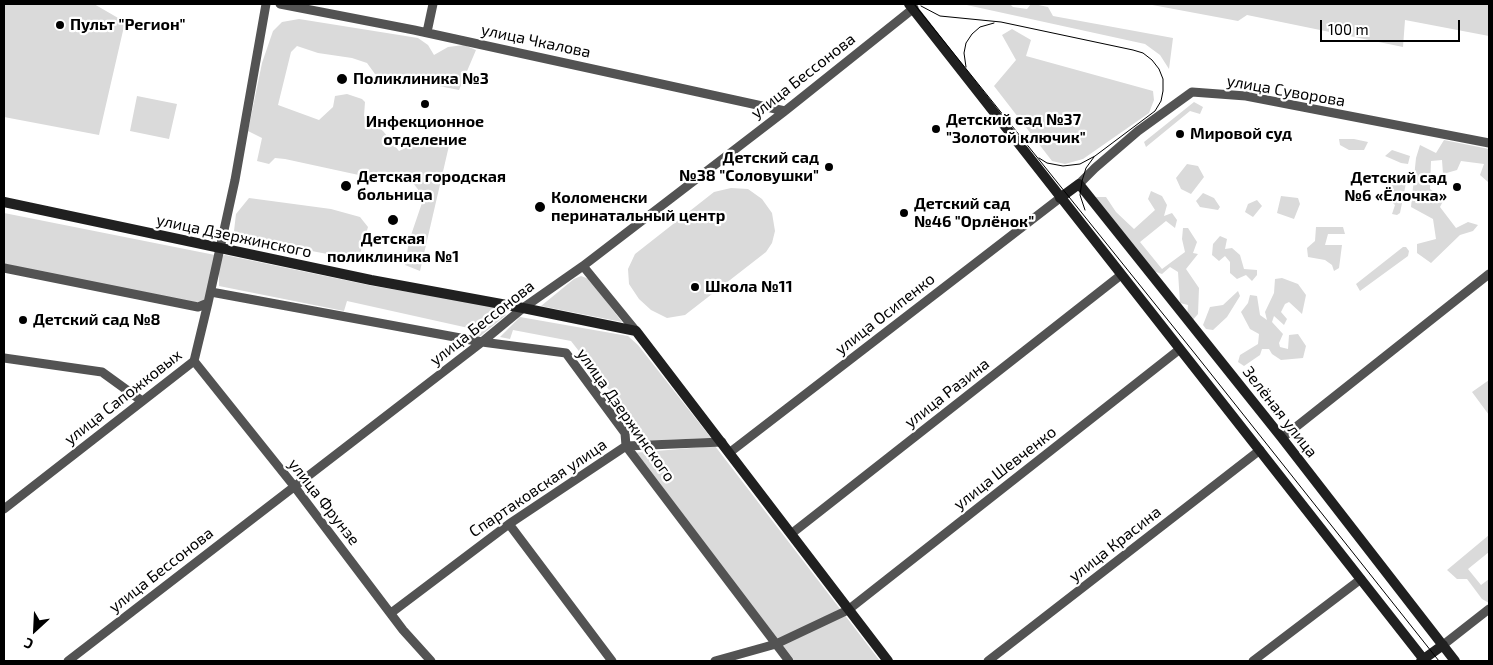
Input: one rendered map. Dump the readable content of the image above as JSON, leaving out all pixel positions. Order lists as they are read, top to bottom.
{
  "streets": {
    "street": [
      "улица Чкалова",
      "улица Бессонова",
      "улица Суворова",
      "улица Дзержинского",
      "улица Осипенко",
      "улица Разина",
      "улица Сапожковых",
      "Зелёная улица",
      "улица Шевченко",
      "Спартаковская улица",
      "улица Фрунзе",
      "улица Красина"
    ]
  },
  "crossings": [
    ["улица Чкалова", "улица Бессонова"],
    ["улица Бессонова", "улица Дзержинского"],
    ["улица Бессонова", "улица Фрунзе"],
    ["улица Суворова", "Зелёная улица"],
    ["улица Дзержинского", "улица Сапожковых"],
    ["улица Дзержинского", "Спартаковская улица"],
    ["улица Сапожковых", "улица Фрунзе"],
    ["Спартаковская улица", "улица Фрунзе"]
  ],
  "places": [
    "Пульт \"Регион\"",
    "Поликлиника №3",
    "Инфекционное отделение",
    "Детский сад №37 \"Золотой ключик\"",
    "Мировой суд",
    "Детский сад №38 \"Соловушки\"",
    "Детская городская больница",
    "Детский сад №6 «Ёлочка»",
    "Коломенски перинатальный центр",
    "Детский сад №46 \"Орлёнок\"",
    "Детская поликлиника №1",
    "Школа №11",
    "Детский сад №8"
  ],
  "scale_bar": "100 m",
  "north": "bottom left"
}
